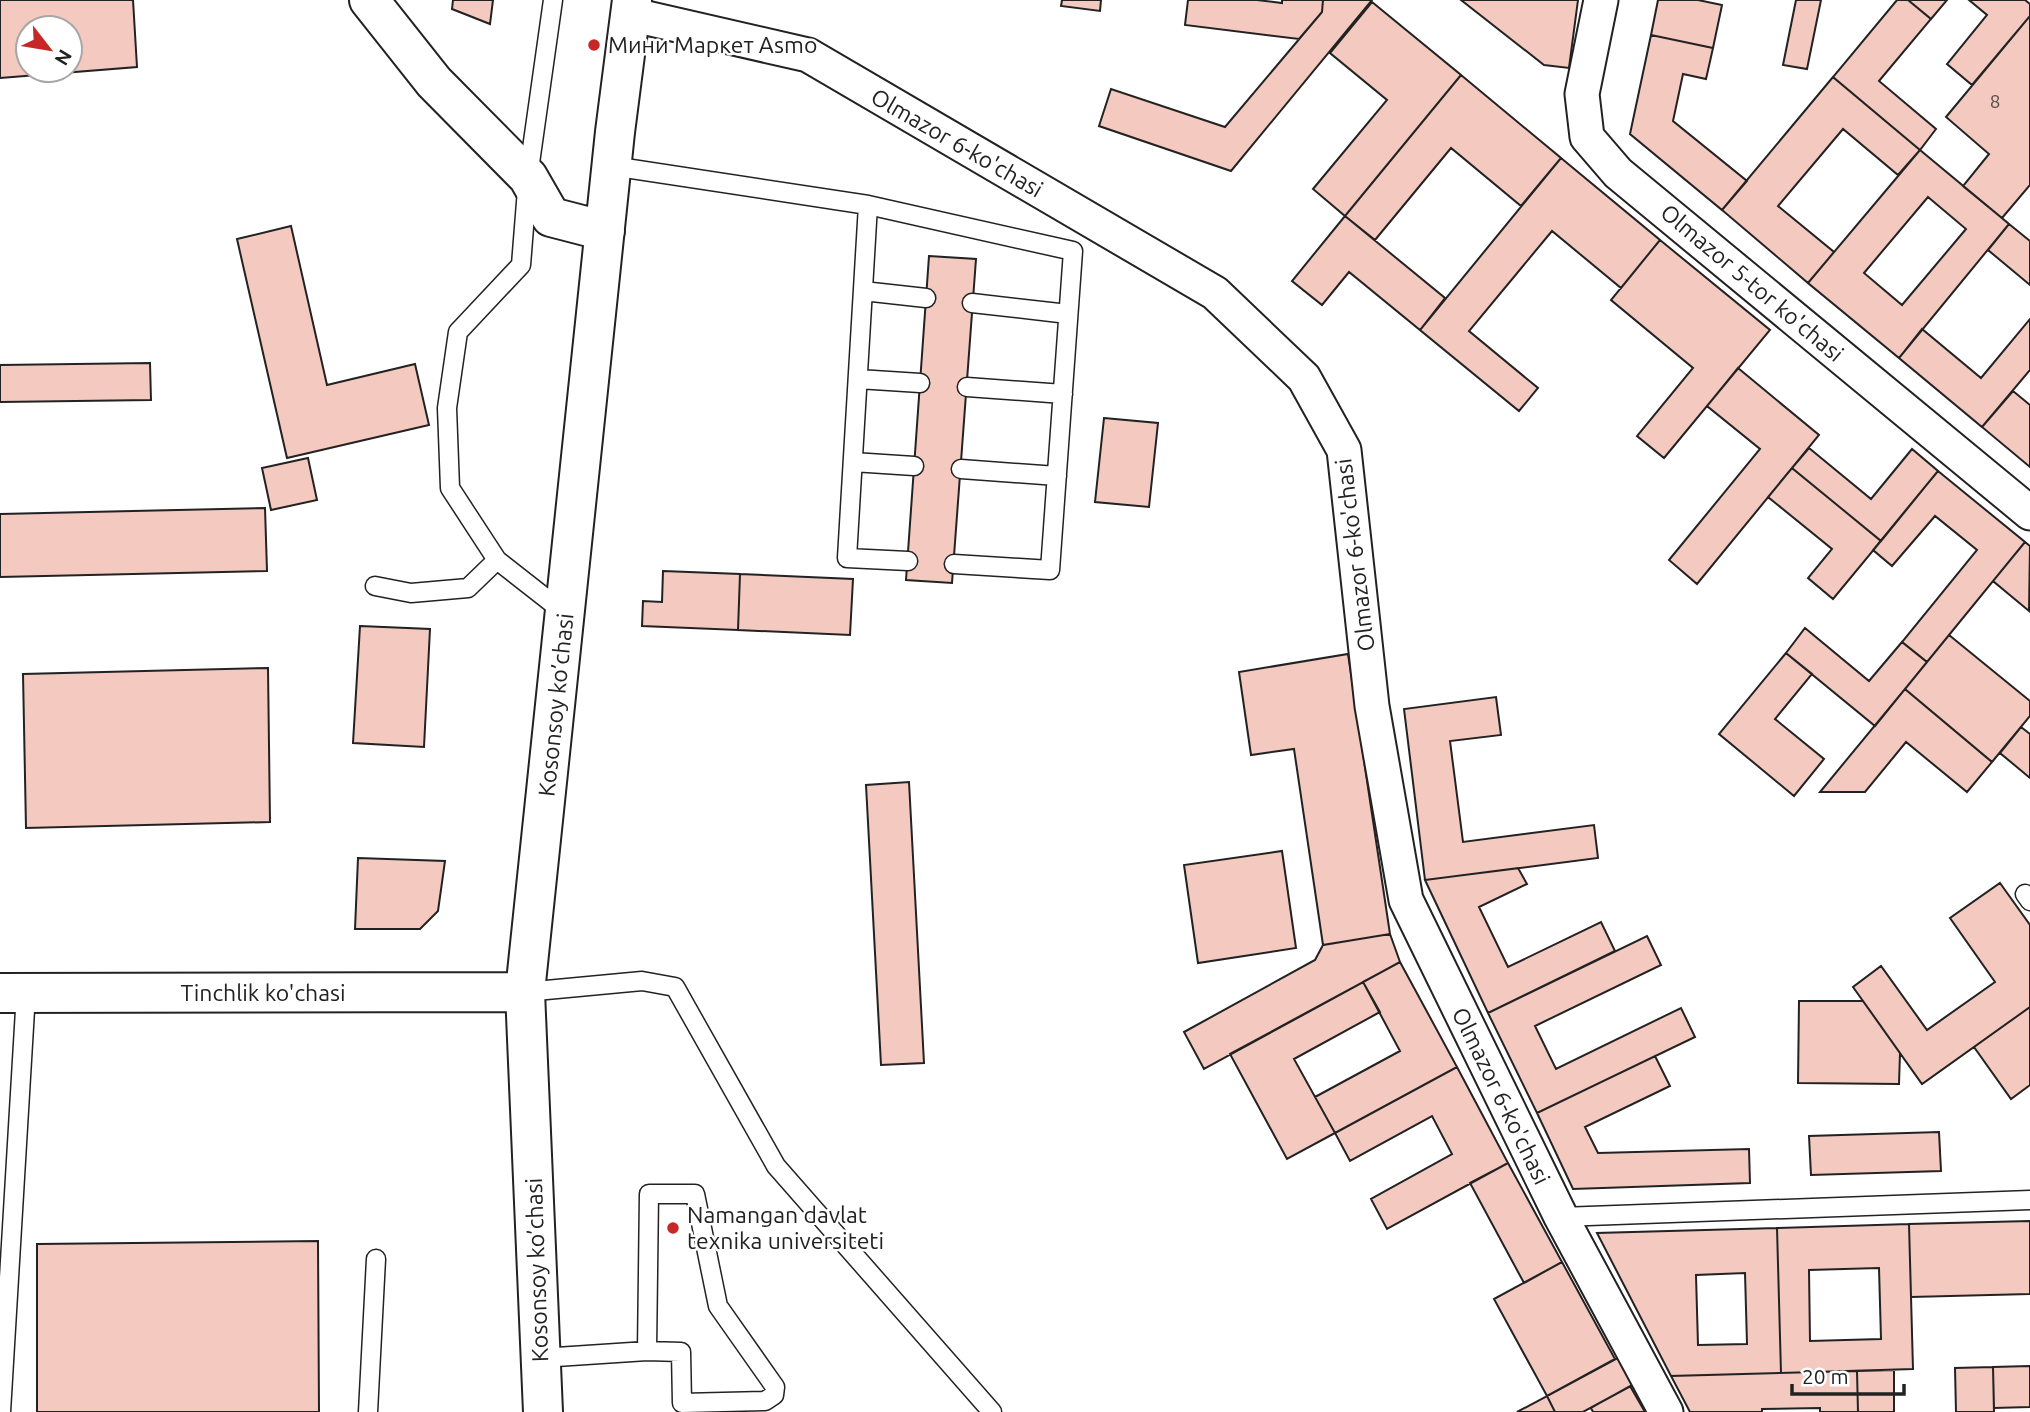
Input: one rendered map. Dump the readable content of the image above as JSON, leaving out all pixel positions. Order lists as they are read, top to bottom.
{
  "streets": {
    "main road": ["Kosonsoy ko’chasi", "Tinchlik ko'chasi"],
    "street": ["Olmazor 6-ko'chasi", "Olmazor 5-tor ko'chasi"]
  },
  "crossings": [
    ["Olmazor 6-ko'chasi", "Kosonsoy ko’chasi"],
    ["Kosonsoy ko’chasi", "Tinchlik ko'chasi"]
  ],
  "places": ["Мини Маркет Asmo", "Namangan davlat texnika universiteti"],
  "house_numbers": ["8"],
  "scale_bar": "20 m",
  "north": "bottom right"
}
